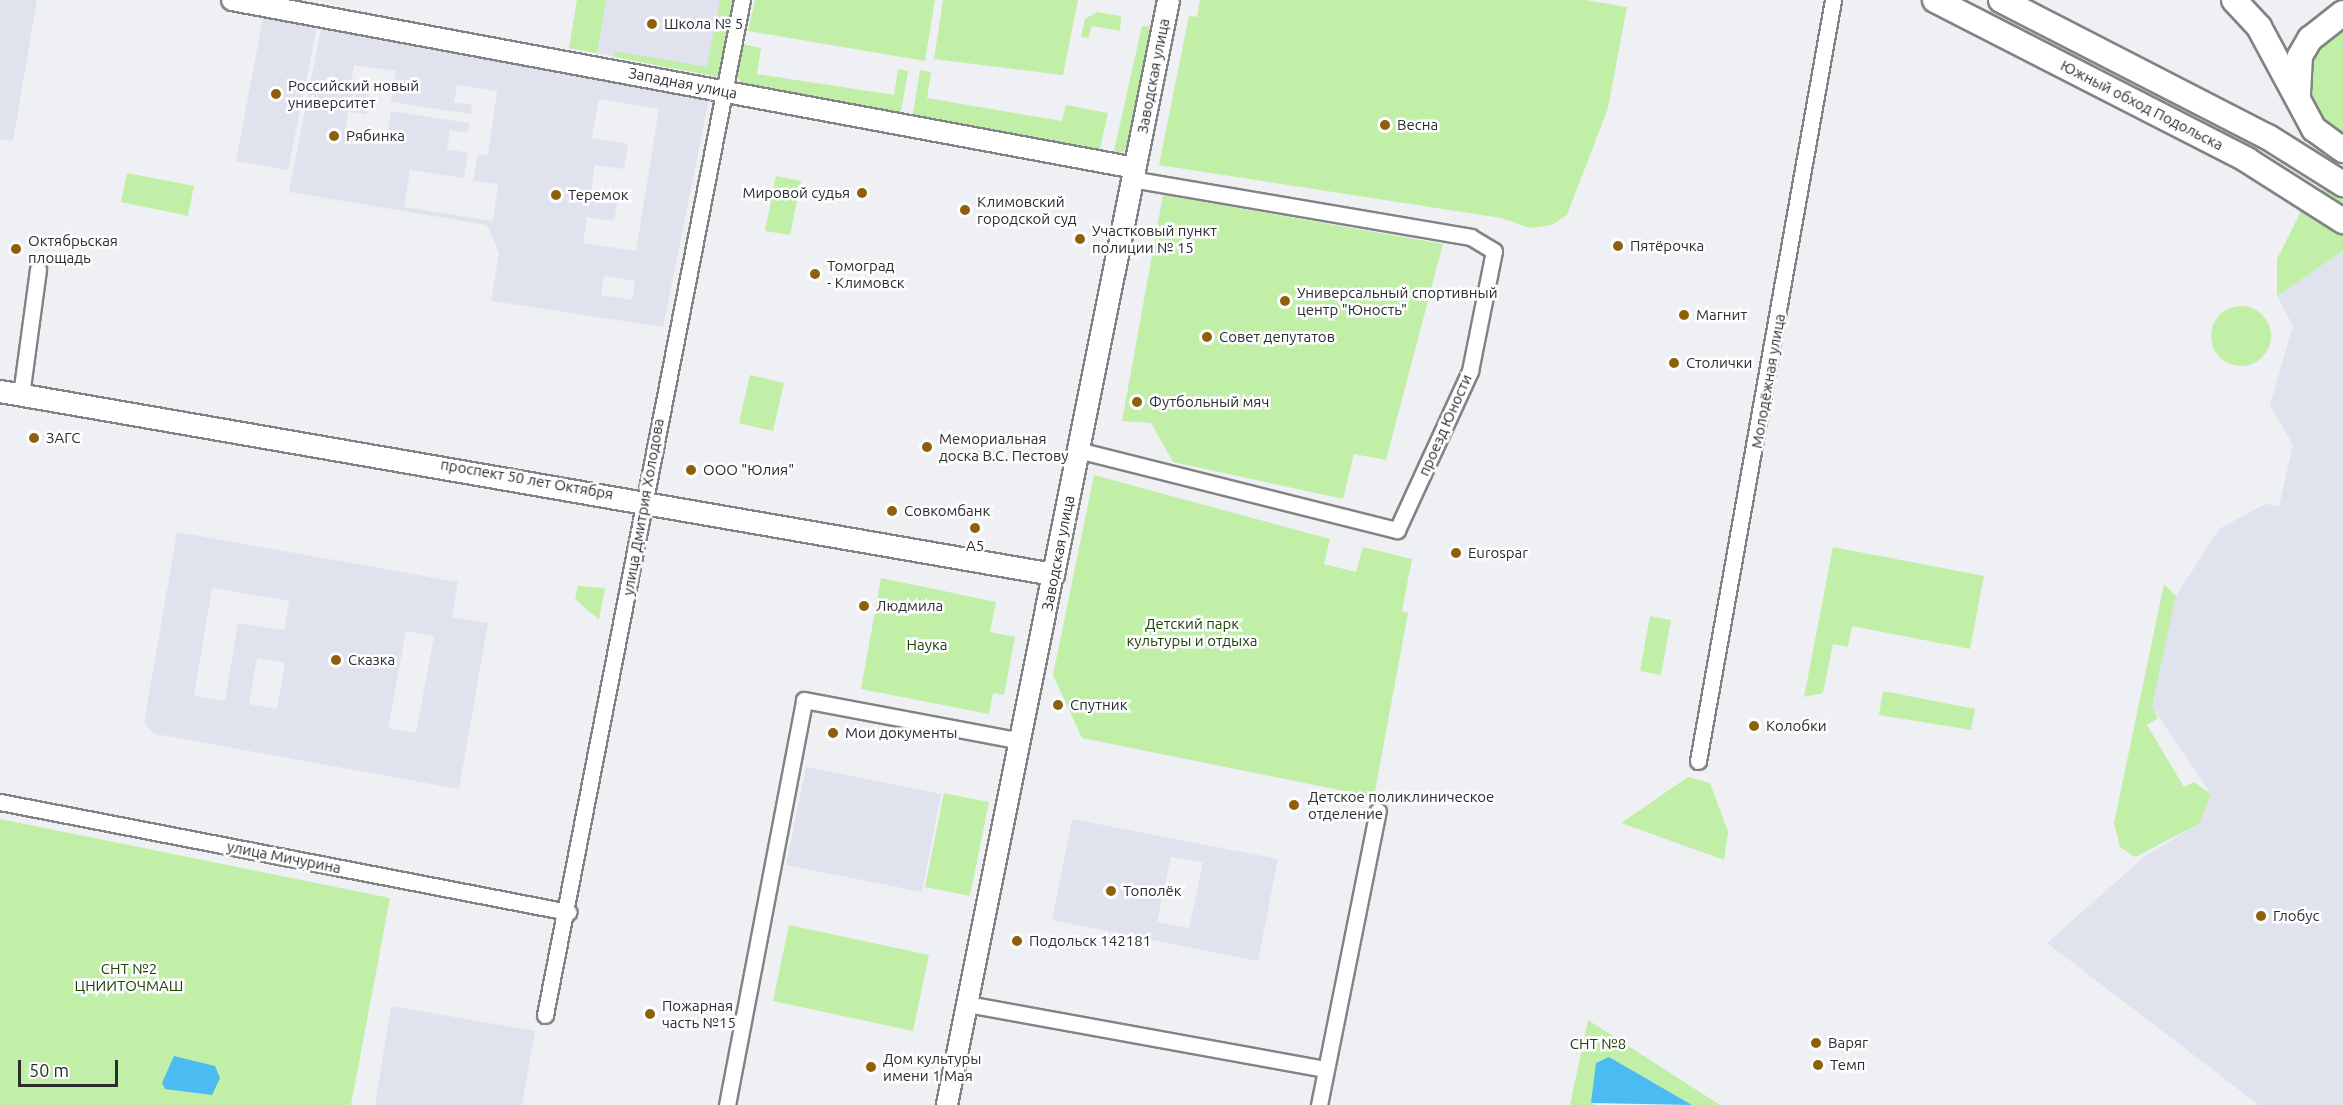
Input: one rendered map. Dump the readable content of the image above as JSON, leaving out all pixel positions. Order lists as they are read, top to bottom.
{
  "streets": {
    "main road": ["Заводская улица", "Южный обход Подольска", "проспект 50 лет Октября"],
    "street": [
      "Западная улица",
      "Молодёжная улица",
      "проезд Юности",
      "улица Дмитрия Холодова",
      "улица Мичурина"
    ]
  },
  "crossings": [
    ["Заводская улица", "Западная улица"],
    ["Заводская улица", "проезд Юности"],
    ["Заводская улица", "проспект 50 лет Октября"],
    ["Западная улица", "проезд Юности"],
    ["Западная улица", "улица Дмитрия Холодова"],
    ["проспект 50 лет Октября", "улица Дмитрия Холодова"],
    ["улица Дмитрия Холодова", "улица Мичурина"]
  ],
  "parks": [
    "Детский парк культуры и отдыха",
    "Наука",
    "СНТ №2 ЦНИИТОЧМАШ",
    "СНТ №8"
  ],
  "places": [
    "Школа № 5",
    "Российский новый университет",
    "Весна",
    "Рябинка",
    "Мировой судья",
    "Теремок",
    "Климовский городской суд",
    "Участковый пункт полиции № 15",
    "Пятёрочка",
    "Октябрьская площадь",
    "Томоград - Климовск",
    "Универсальный спортивный центр \"Юность\"",
    "Магнит",
    "Совет депутатов",
    "Столички",
    "Футбольный мяч",
    "ЗАГС",
    "Мемориальная доска В.С. Пестову",
    "ООО \"Юлия\"",
    "Совкомбанк",
    "А5",
    "Eurospar",
    "Людмила",
    "Сказка",
    "Спутник",
    "Колобки",
    "Мои документы",
    "Детское поликлиническое отделение",
    "Тополёк",
    "Глобус",
    "Подольск 142181",
    "Пожарная часть №15",
    "Варяг",
    "Темп",
    "Дом культуры имени 1 Мая"
  ],
  "scale_bar": "50 m"
}
